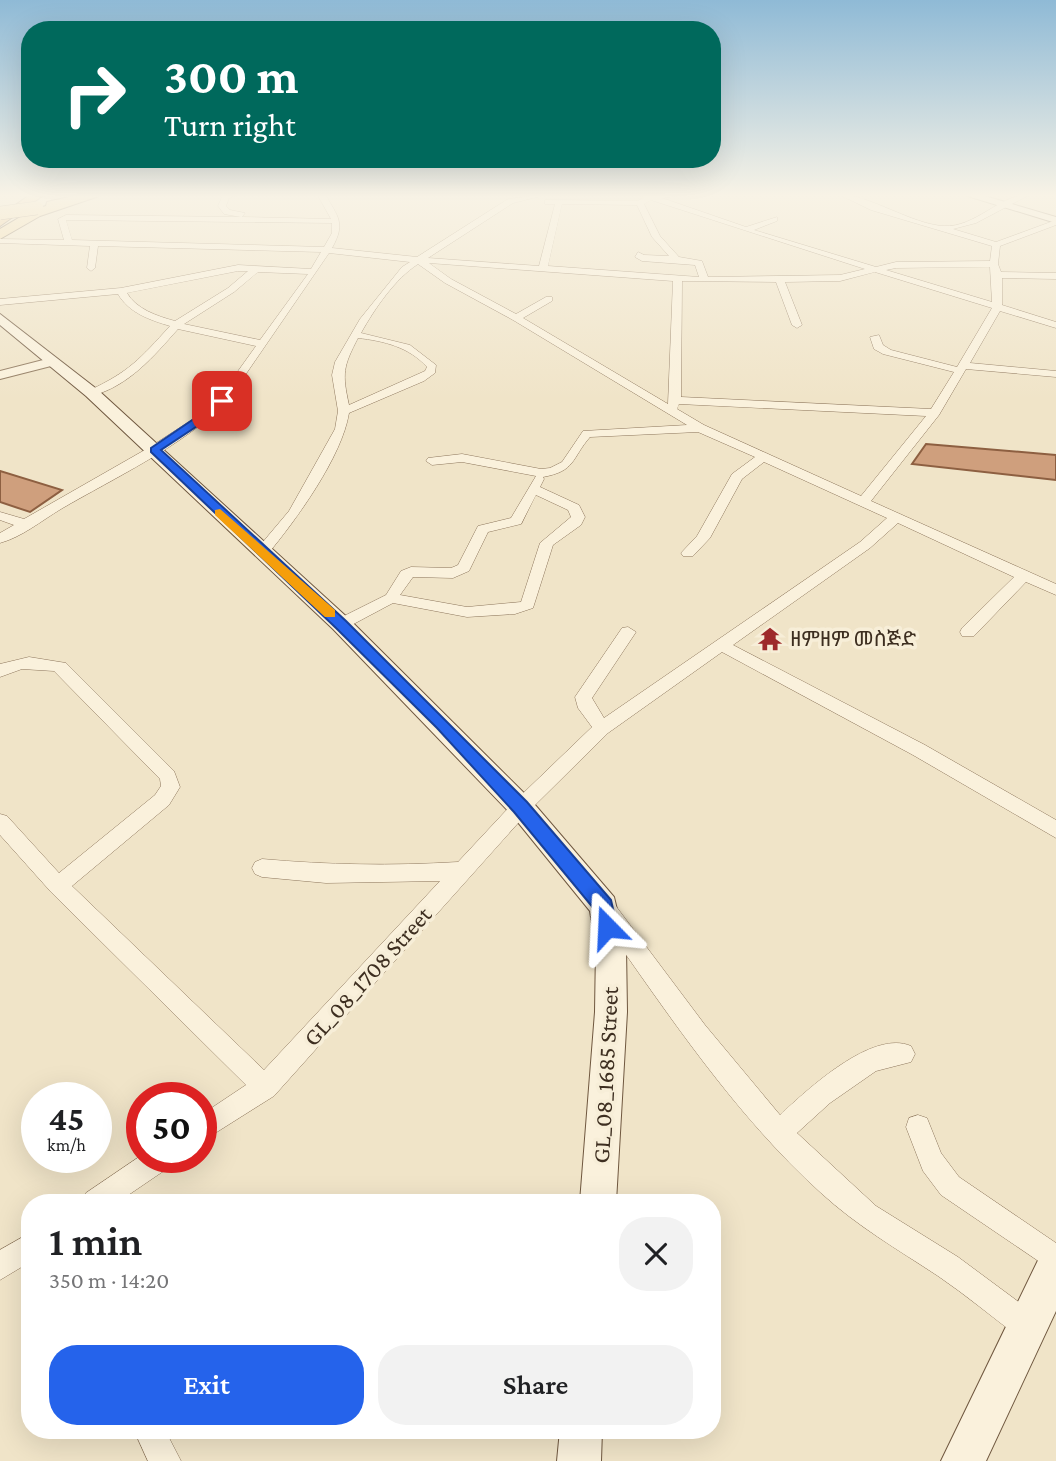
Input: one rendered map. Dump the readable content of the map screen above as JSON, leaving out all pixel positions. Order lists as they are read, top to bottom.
{
  "streets": {
    "main road": ["GL_08_1685 Street"],
    "street": ["GL_08_1708 Street"]
  },
  "places": {
    "temple": ["ዘምዘም መስጅድ"]
  },
  "page": {
    "turn": ["300 m", "Turn right"],
    "speed": "45 km/h",
    "limit": "50",
    "heading": ["1 min", "350 m · 14:20"],
    "buttons": ["Exit", "Share"]
  }
}
